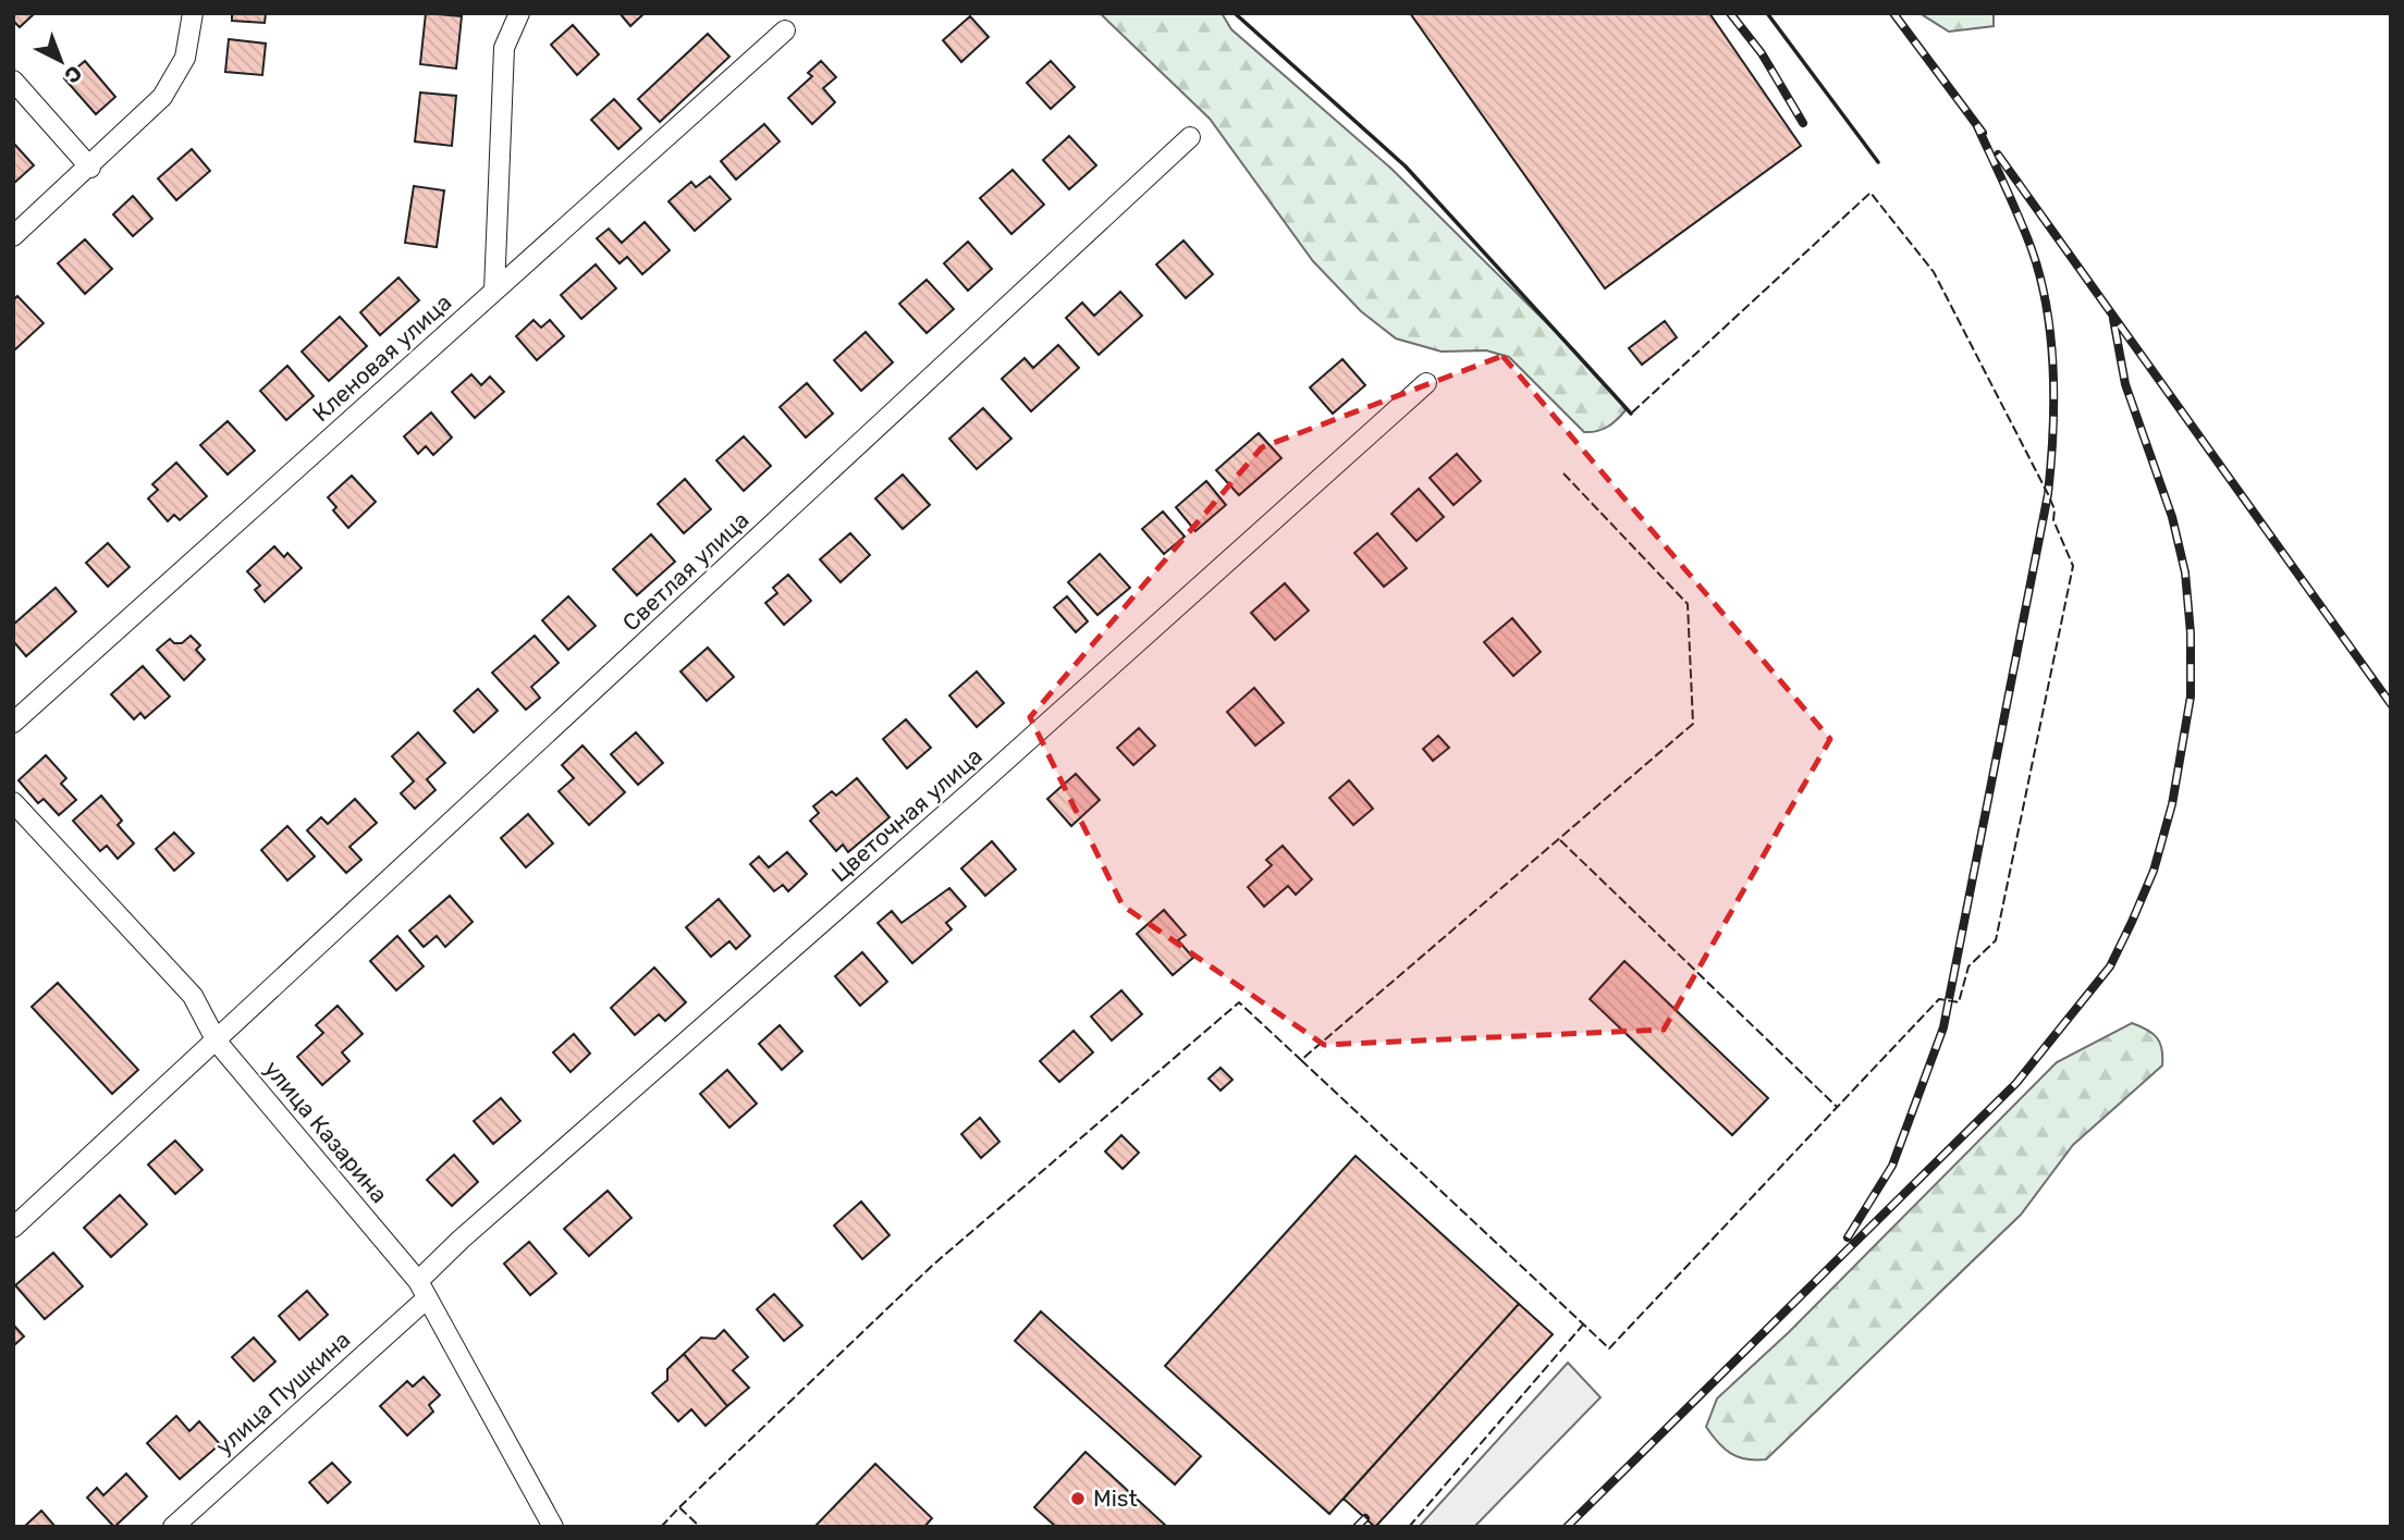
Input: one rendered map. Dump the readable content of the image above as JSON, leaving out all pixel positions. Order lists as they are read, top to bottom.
{
  "streets": {
    "street": [
      "Кленовая улица",
      "Светлая улица",
      "Цветочная улица",
      "улица Казарина",
      "улица Пушкина"
    ]
  },
  "crossings": [
    ["Светлая улица", "улица Казарина"],
    ["Цветочная улица", "улица Казарина"],
    ["улица Казарина", "улица Пушкина"]
  ],
  "places": ["Mist"],
  "north": "bottom right"
}
